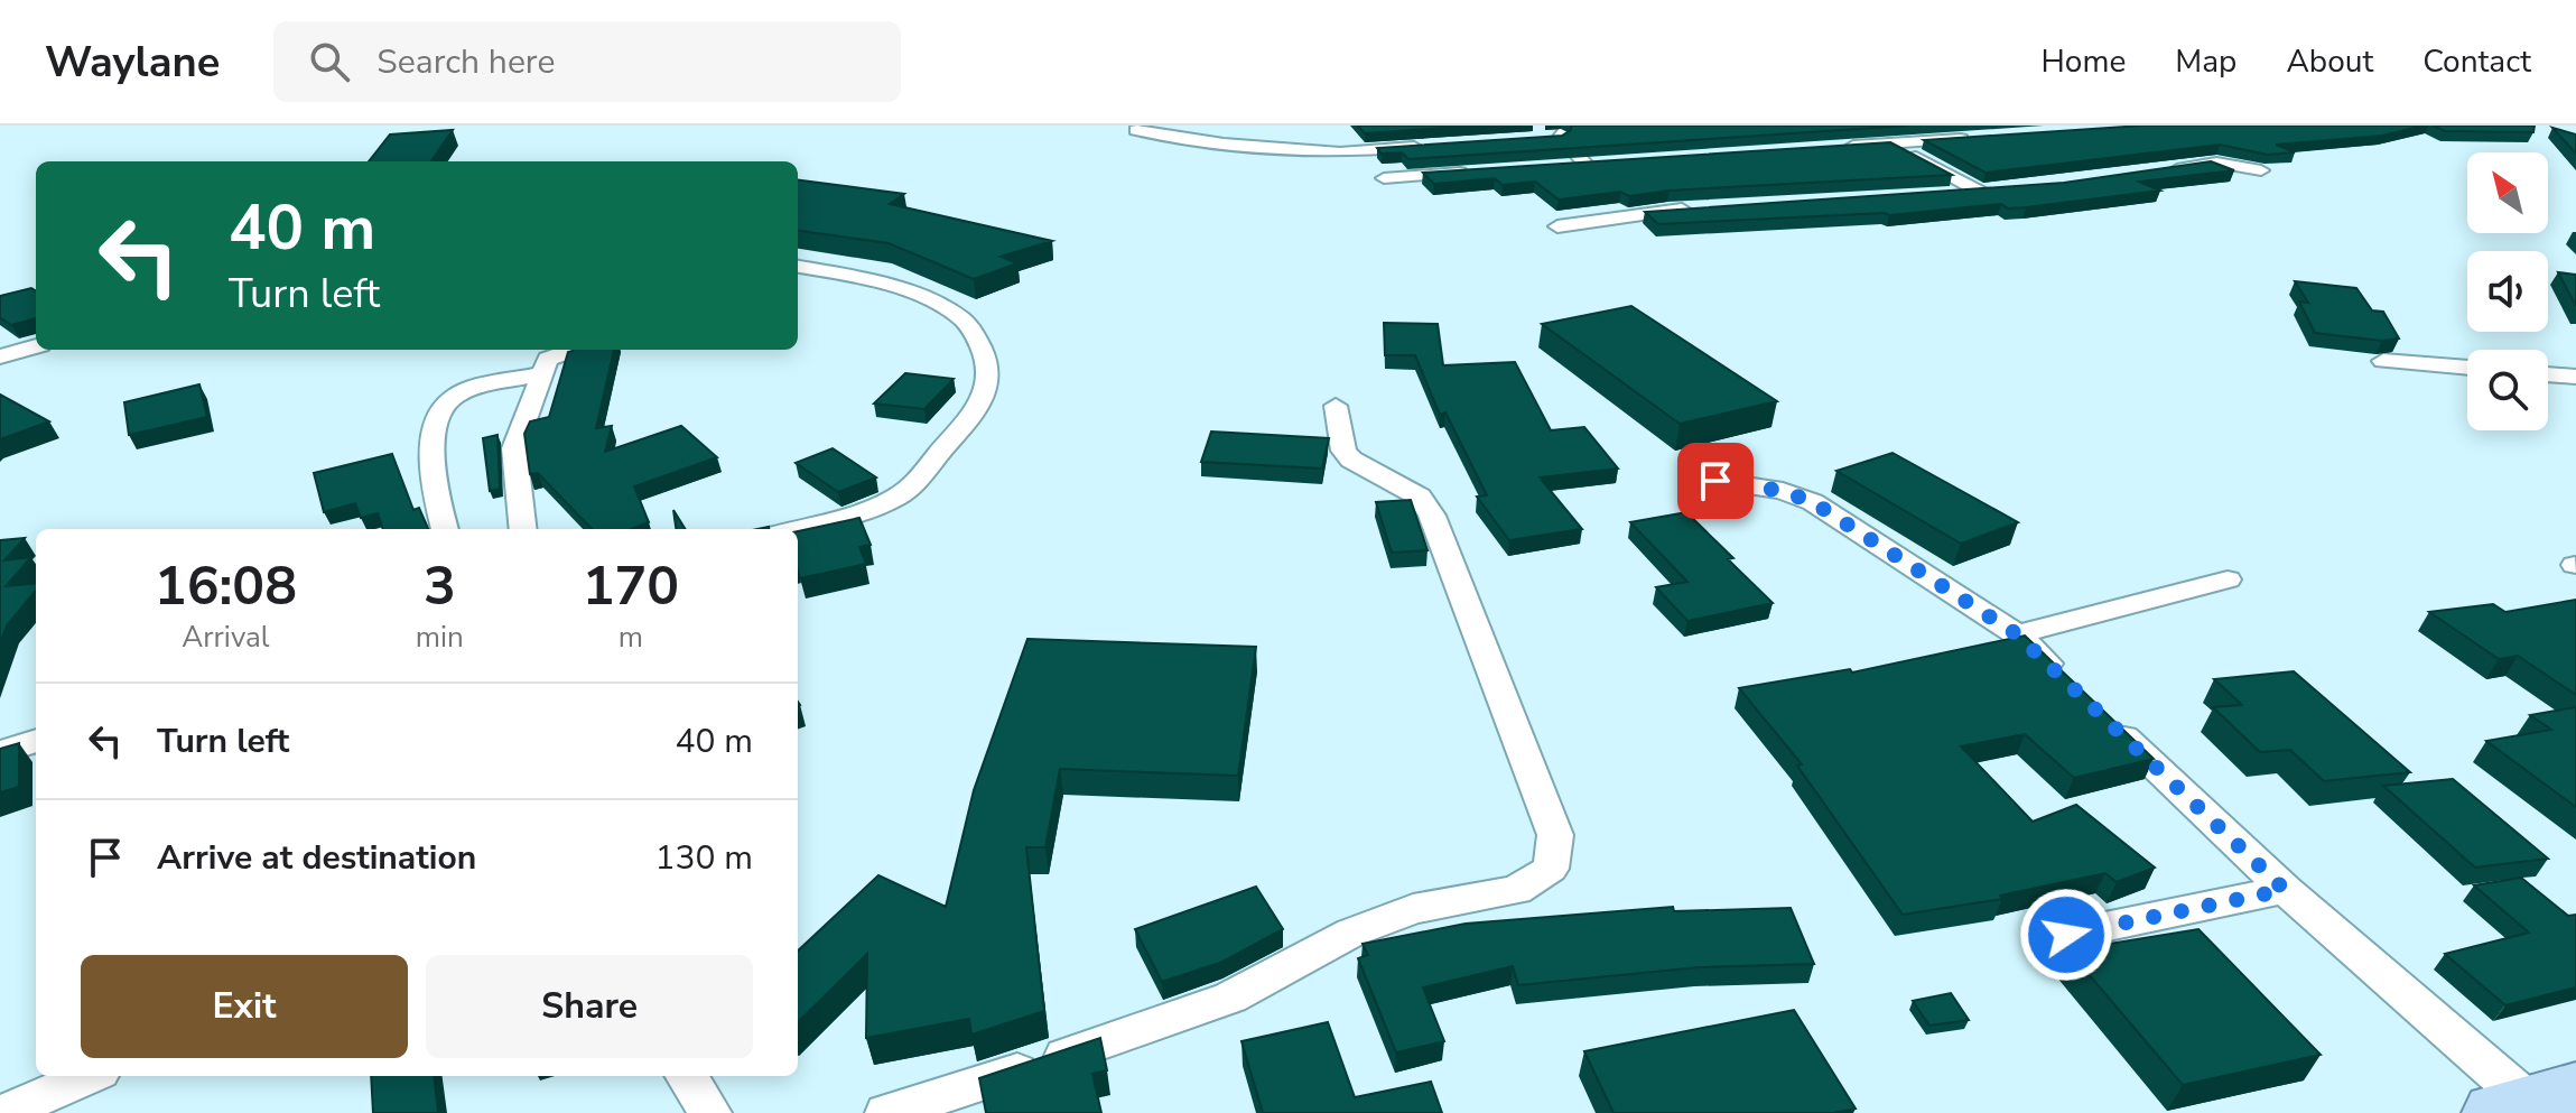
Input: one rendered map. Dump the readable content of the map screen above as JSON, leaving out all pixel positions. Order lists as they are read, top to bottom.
{
  "north": "top left",
  "page": {
    "header": "Waylane",
    "search": "Search here",
    "nav": [
      "Home",
      "Map",
      "About",
      "Contact"
    ],
    "turn": ["40 m", "Turn left"],
    "eta": [
      "16:08",
      "Arrival",
      "3",
      "min",
      "170",
      "m"
    ],
    "list": [
      {
        "name": "Turn left",
        "value": "40 m"
      },
      {
        "name": "Arrive at destination",
        "value": "130 m"
      }
    ],
    "buttons": ["Exit", "Share"]
  }
}
